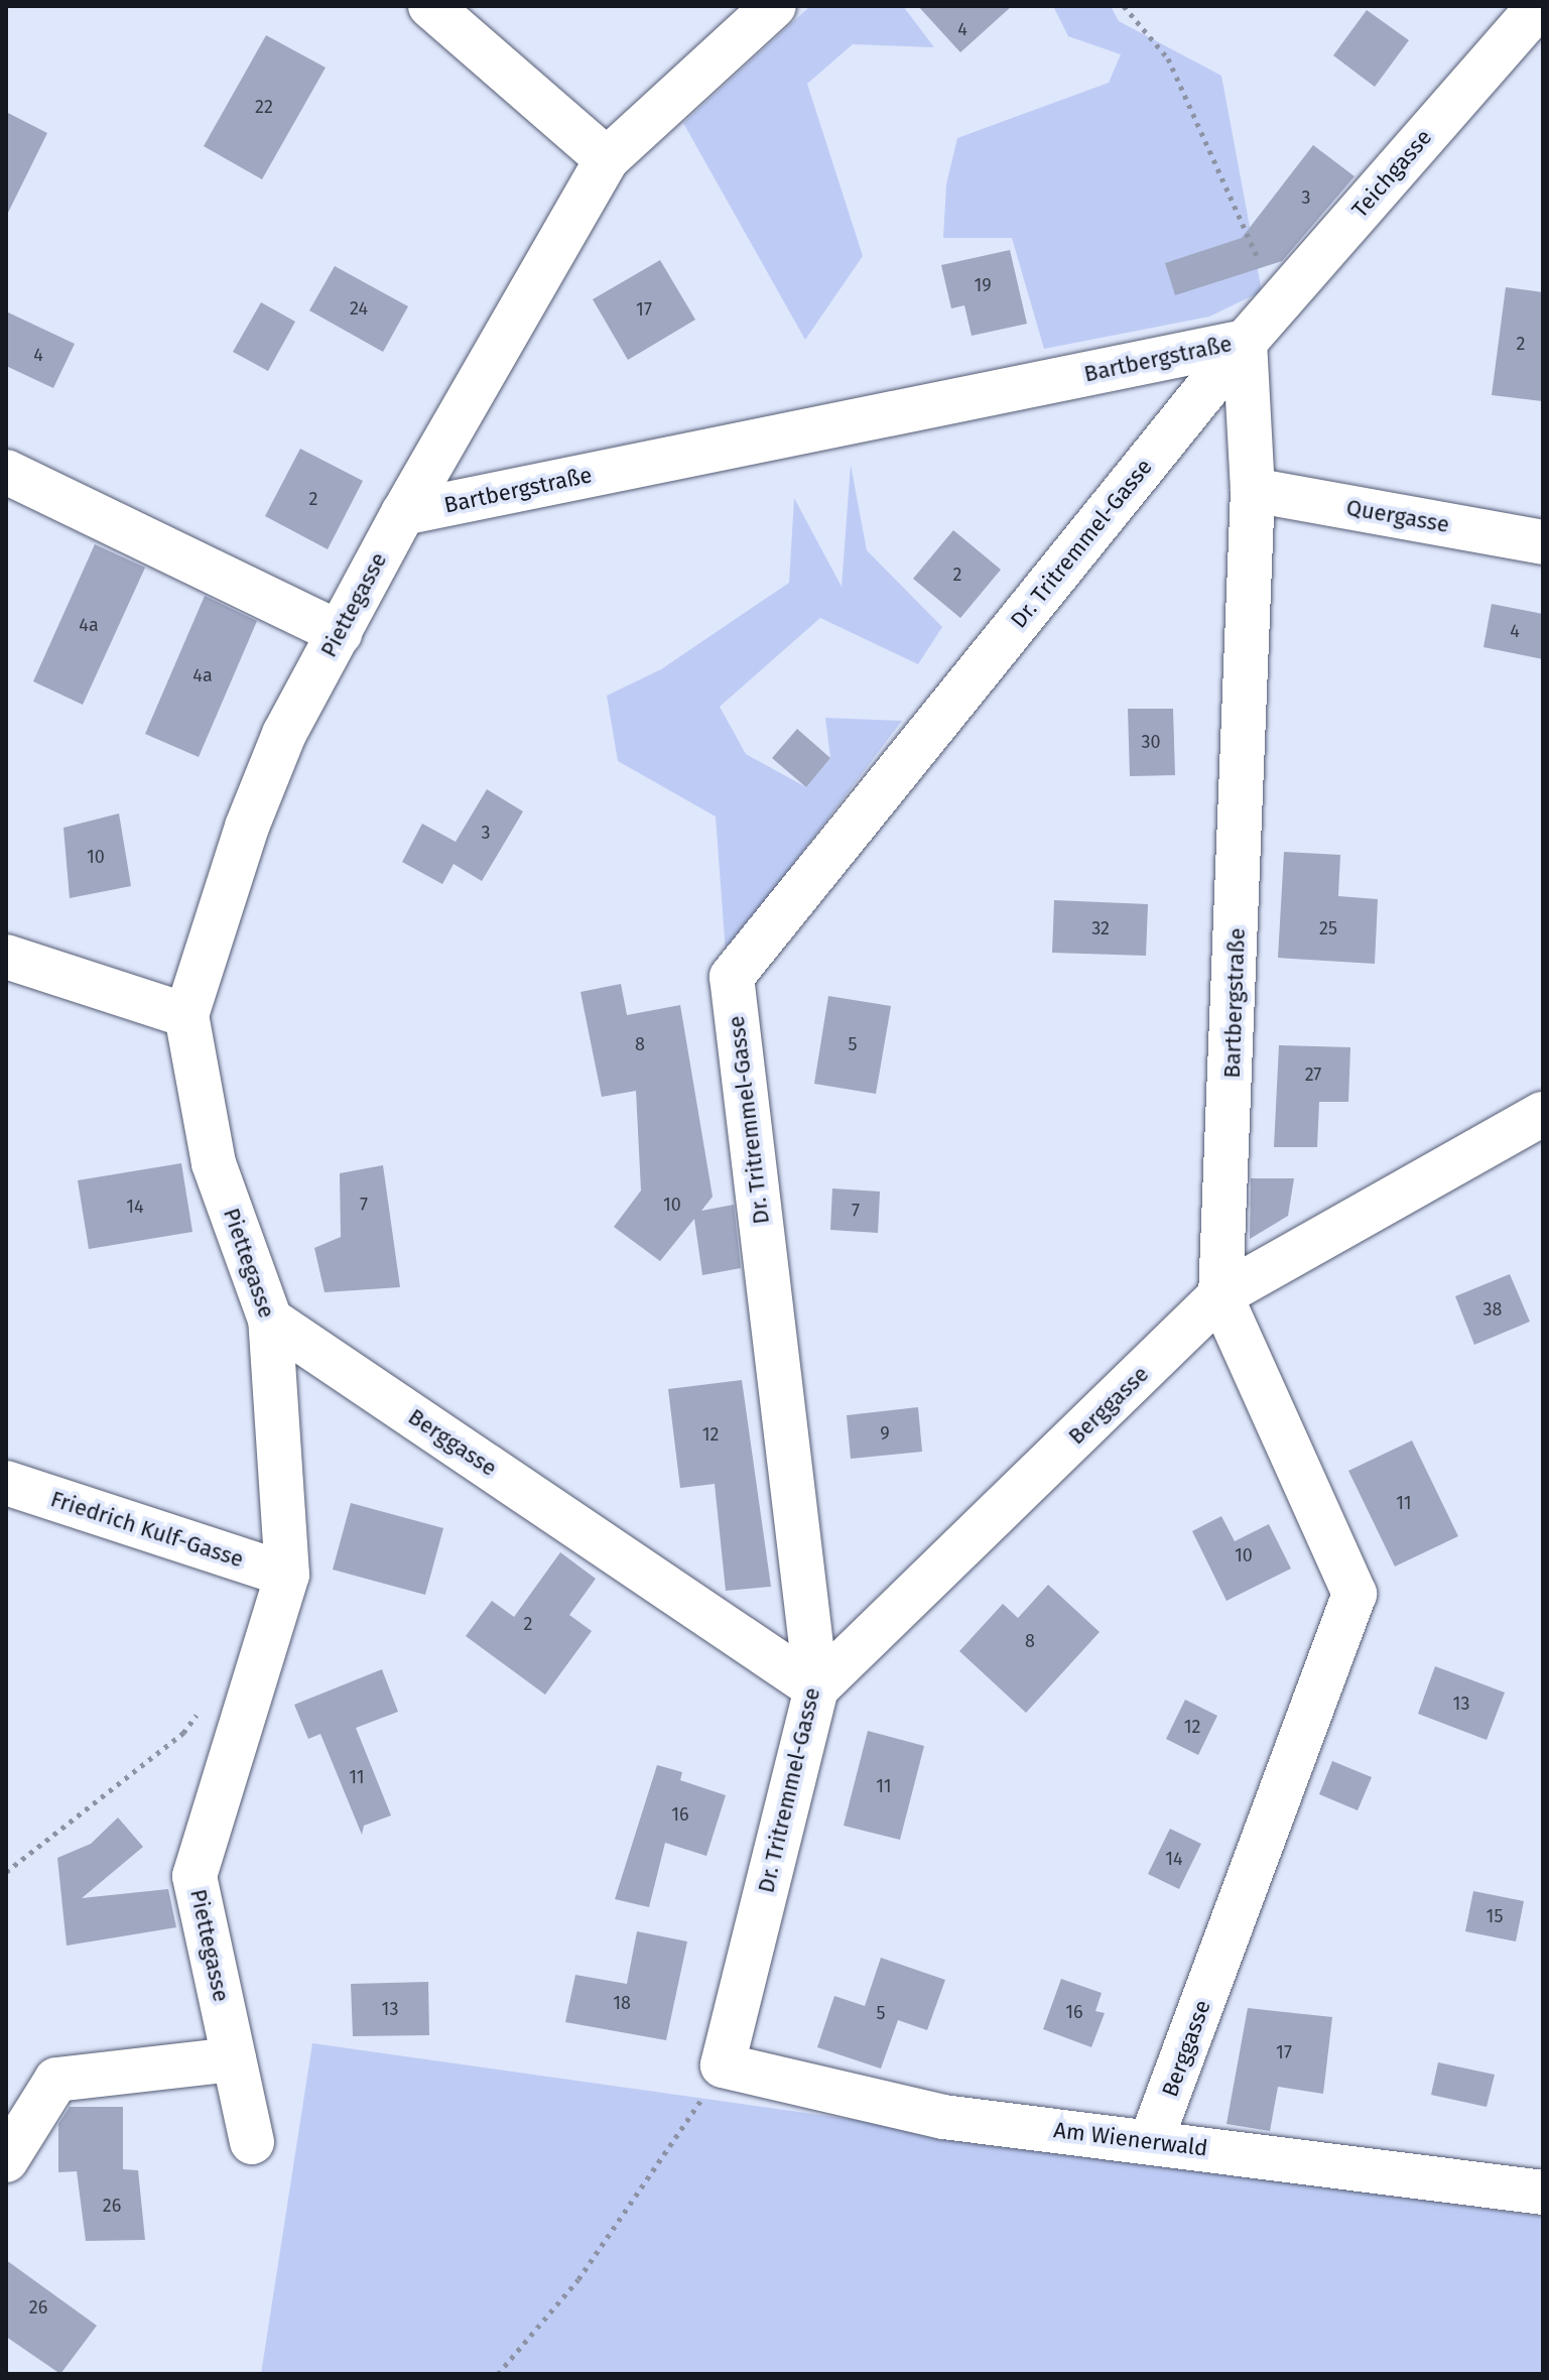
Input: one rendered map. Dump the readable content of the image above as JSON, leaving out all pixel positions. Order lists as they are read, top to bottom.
{
  "streets": {
    "street": [
      "Teichgasse",
      "Bartbergstraße",
      "Quergasse",
      "Dr. Tritremmel-Gasse",
      "Piettegasse",
      "Berggasse",
      "Friedrich Kulf-Gasse",
      "Am Wienerwald"
    ]
  },
  "crossings": [
    ["Teichgasse", "Bartbergstraße"],
    ["Teichgasse", "Dr. Tritremmel-Gasse"],
    ["Bartbergstraße", "Quergasse"],
    ["Bartbergstraße", "Dr. Tritremmel-Gasse"],
    ["Bartbergstraße", "Piettegasse"],
    ["Bartbergstraße", "Berggasse"],
    ["Dr. Tritremmel-Gasse", "Berggasse"],
    ["Dr. Tritremmel-Gasse", "Am Wienerwald"],
    ["Piettegasse", "Berggasse"],
    ["Piettegasse", "Friedrich Kulf-Gasse"],
    ["Berggasse", "Am Wienerwald"]
  ],
  "house_numbers": [
    "4",
    "22",
    "3",
    "19",
    "24",
    "17",
    "2",
    "4",
    "2",
    "2",
    "4a",
    "4",
    "4a",
    "30",
    "3",
    "10",
    "32",
    "25",
    "8",
    "5",
    "27",
    "7",
    "10",
    "14",
    "7",
    "38",
    "9",
    "12",
    "11",
    "10",
    "2",
    "8",
    "13",
    "12",
    "11",
    "11",
    "16",
    "14",
    "15",
    "18",
    "13",
    "16",
    "5",
    "17",
    "26",
    "26"
  ]
}
